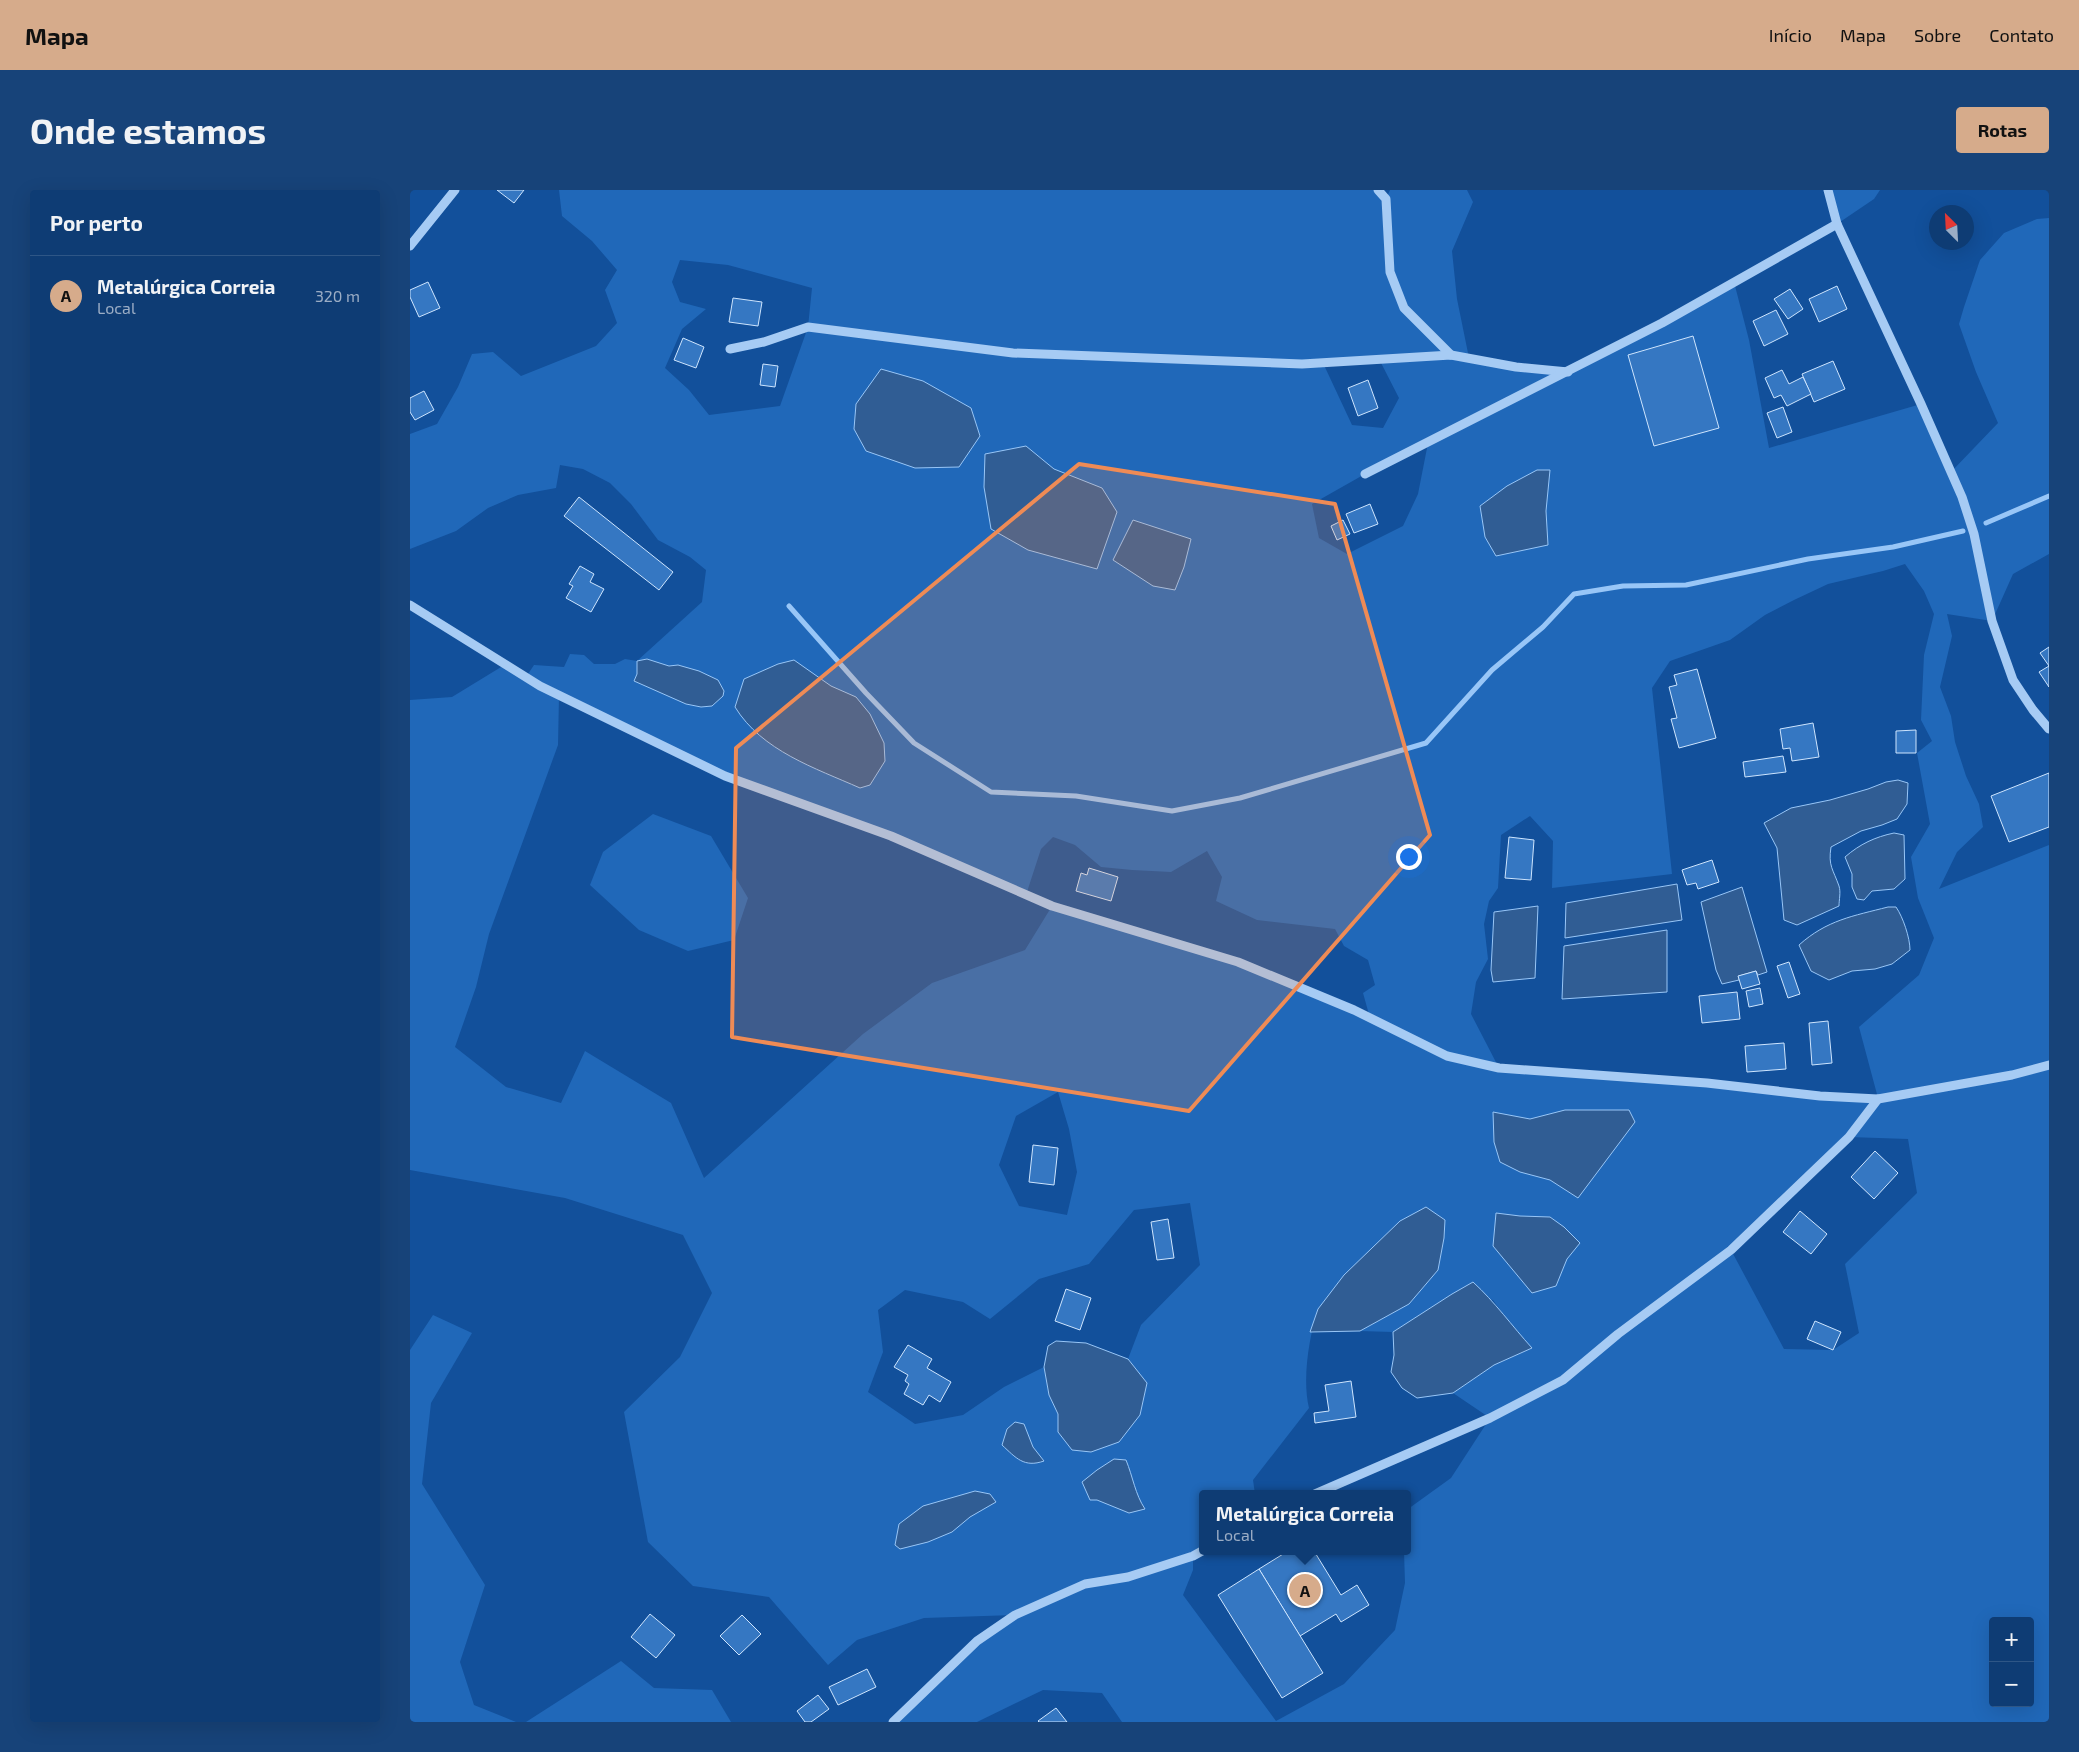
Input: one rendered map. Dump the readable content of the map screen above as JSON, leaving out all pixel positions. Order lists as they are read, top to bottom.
{
  "north": "top left",
  "page": {
    "header": "Mapa",
    "nav": [
      "Início",
      "Mapa",
      "Sobre",
      "Contato"
    ],
    "buttons": "Rotas",
    "title": "Onde estamos",
    "heading": "Por perto",
    "list": [
      {
        "mark": "A",
        "name": "Metalúrgica Correia",
        "note": "Local",
        "value": "320 m"
      }
    ],
    "popup": ["Metalúrgica Correia", "Local"],
    "pins": "A",
    "map_buttons": ["+", "−"]
  }
}
